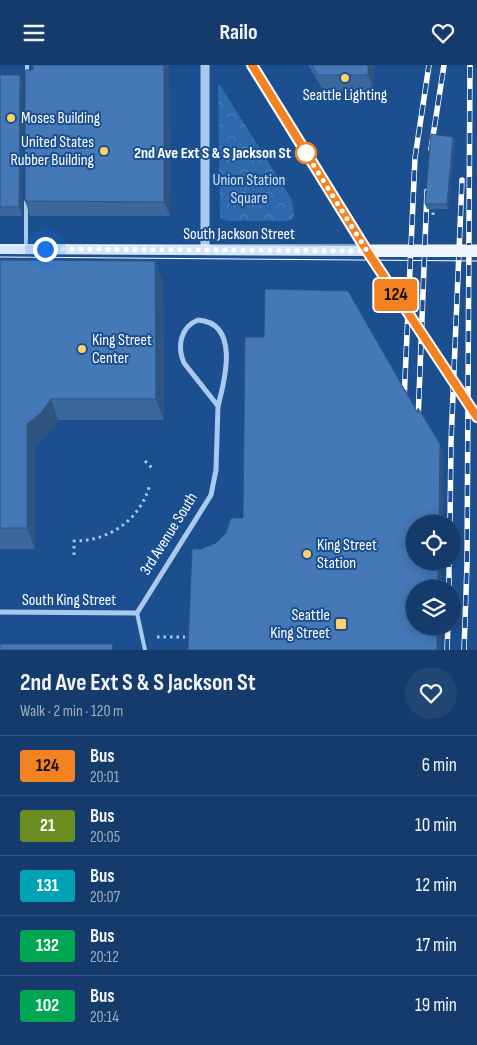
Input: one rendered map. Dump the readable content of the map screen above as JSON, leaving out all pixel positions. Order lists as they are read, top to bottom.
{
  "streets": {
    "main road": ["South Jackson Street"],
    "street": ["3rd Avenue South", "South King Street"]
  },
  "crossings": [
    ["3rd Avenue South", "South King Street"]
  ],
  "parks": ["Union Station Square"],
  "places": {
    "other": [
      "Seattle Lighting",
      "Moses Building",
      "United States Rubber Building",
      "2nd Ave Ext S & S Jackson St",
      "King Street Center",
      "King Street Station"
    ],
    "transit": ["Seattle King Street"]
  },
  "lines": ["bus line 124"],
  "page": {
    "header": "Railo",
    "on_map": "124",
    "heading": ["2nd Ave Ext S & S Jackson St", "Walk · 2 min · 120 m"],
    "list": [
      {
        "mark": "124",
        "name": "Bus",
        "note": "20:01",
        "value": "6 min"
      },
      {
        "mark": "21",
        "name": "Bus",
        "note": "20:05",
        "value": "10 min"
      },
      {
        "mark": "131",
        "name": "Bus",
        "note": "20:07",
        "value": "12 min"
      },
      {
        "mark": "132",
        "name": "Bus",
        "note": "20:12",
        "value": "17 min"
      },
      {
        "mark": "102",
        "name": "Bus",
        "note": "20:14",
        "value": "19 min"
      }
    ]
  }
}
